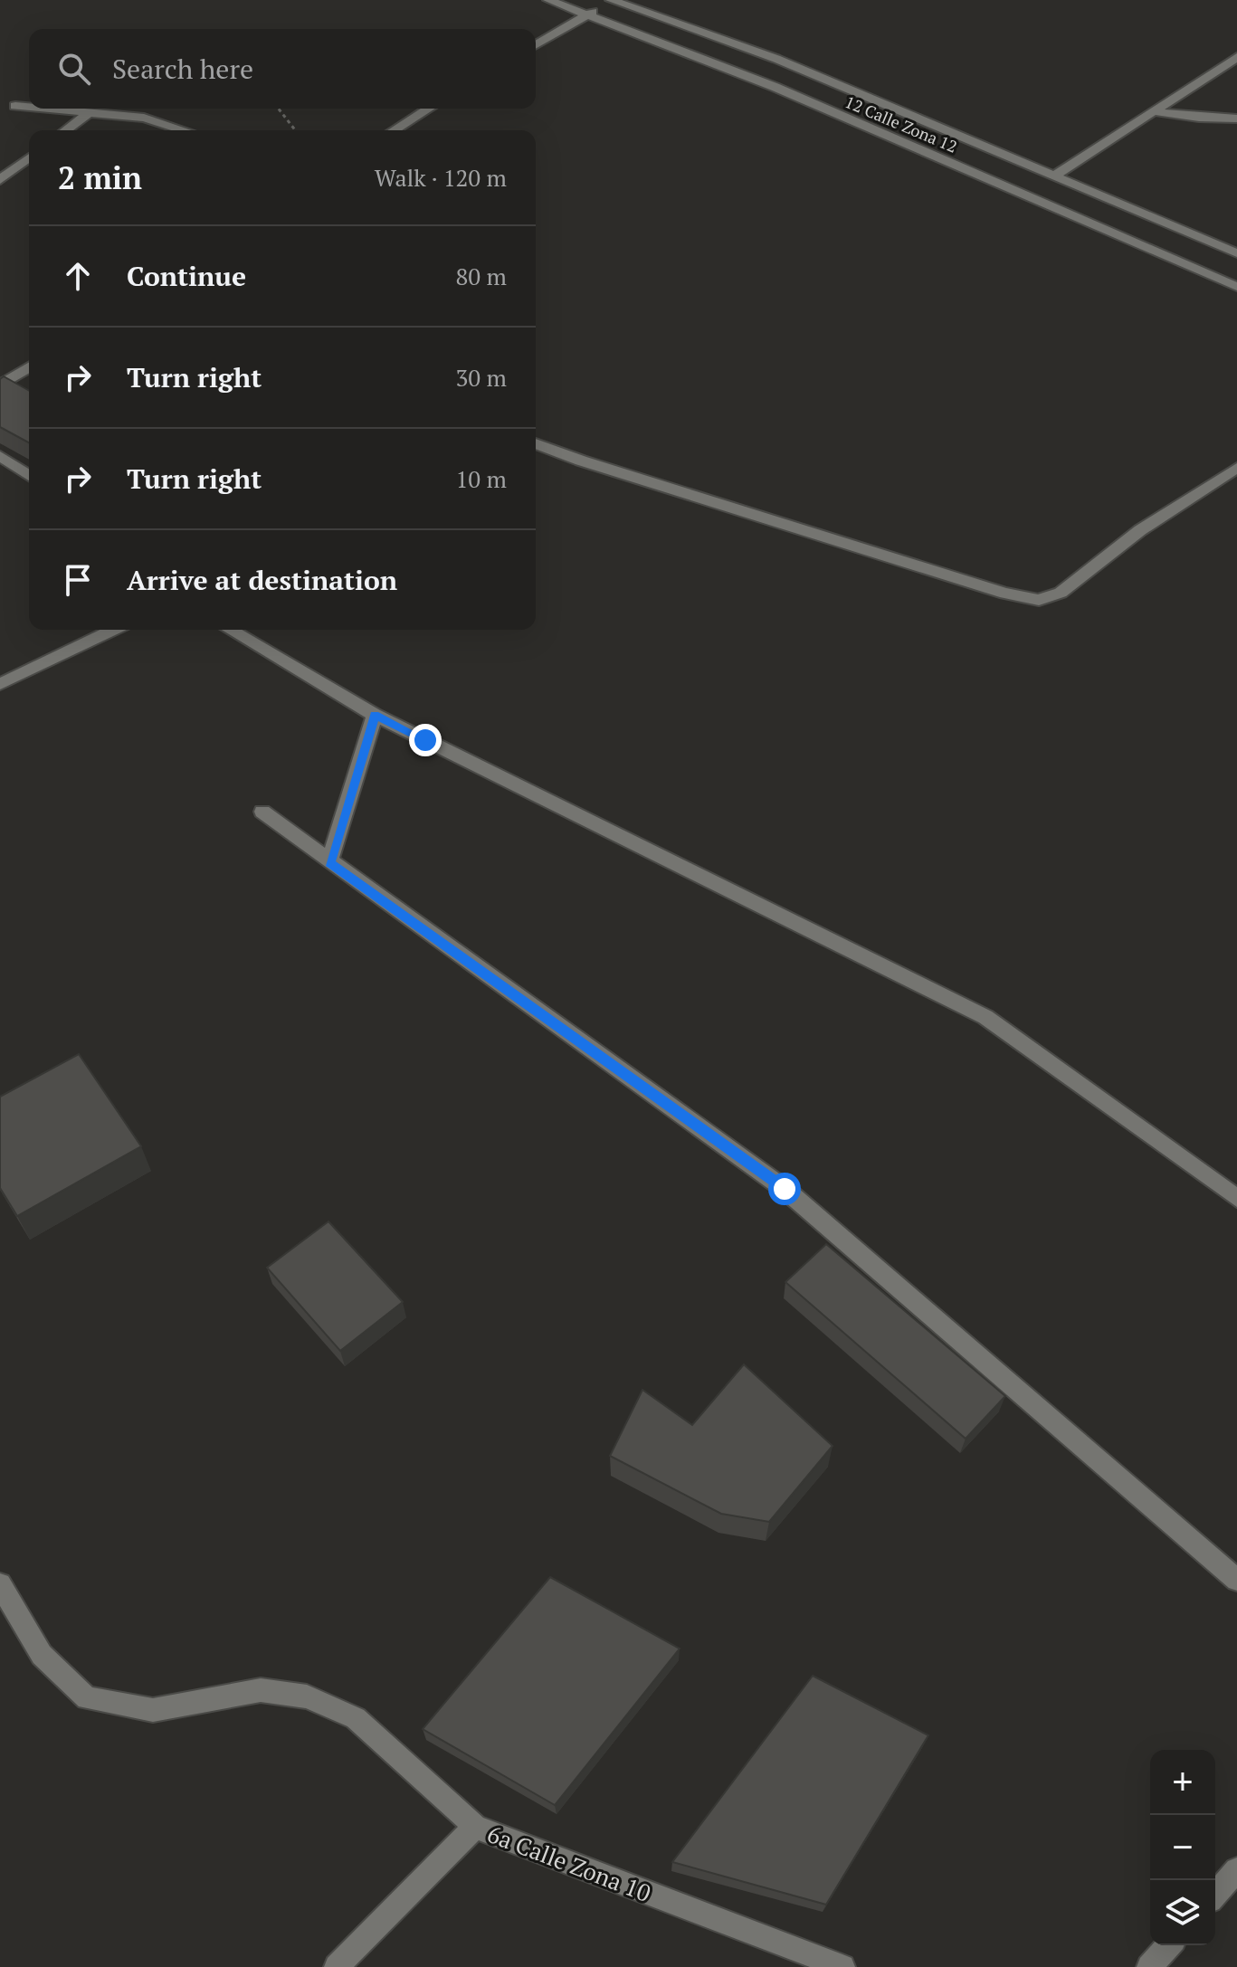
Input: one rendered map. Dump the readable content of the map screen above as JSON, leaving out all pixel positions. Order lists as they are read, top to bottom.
{
  "streets": {
    "street": ["12 Calle Zona 12", "6a Calle Zona 10"]
  },
  "page": {
    "search": "Search here",
    "heading": ["2 min", "Walk · 120 m"],
    "list": [
      ["Continue", "80 m"],
      ["Turn right", "30 m"],
      ["Turn right", "10 m"],
      "Arrive at destination"
    ],
    "map_buttons": ["+", "−"]
  }
}
